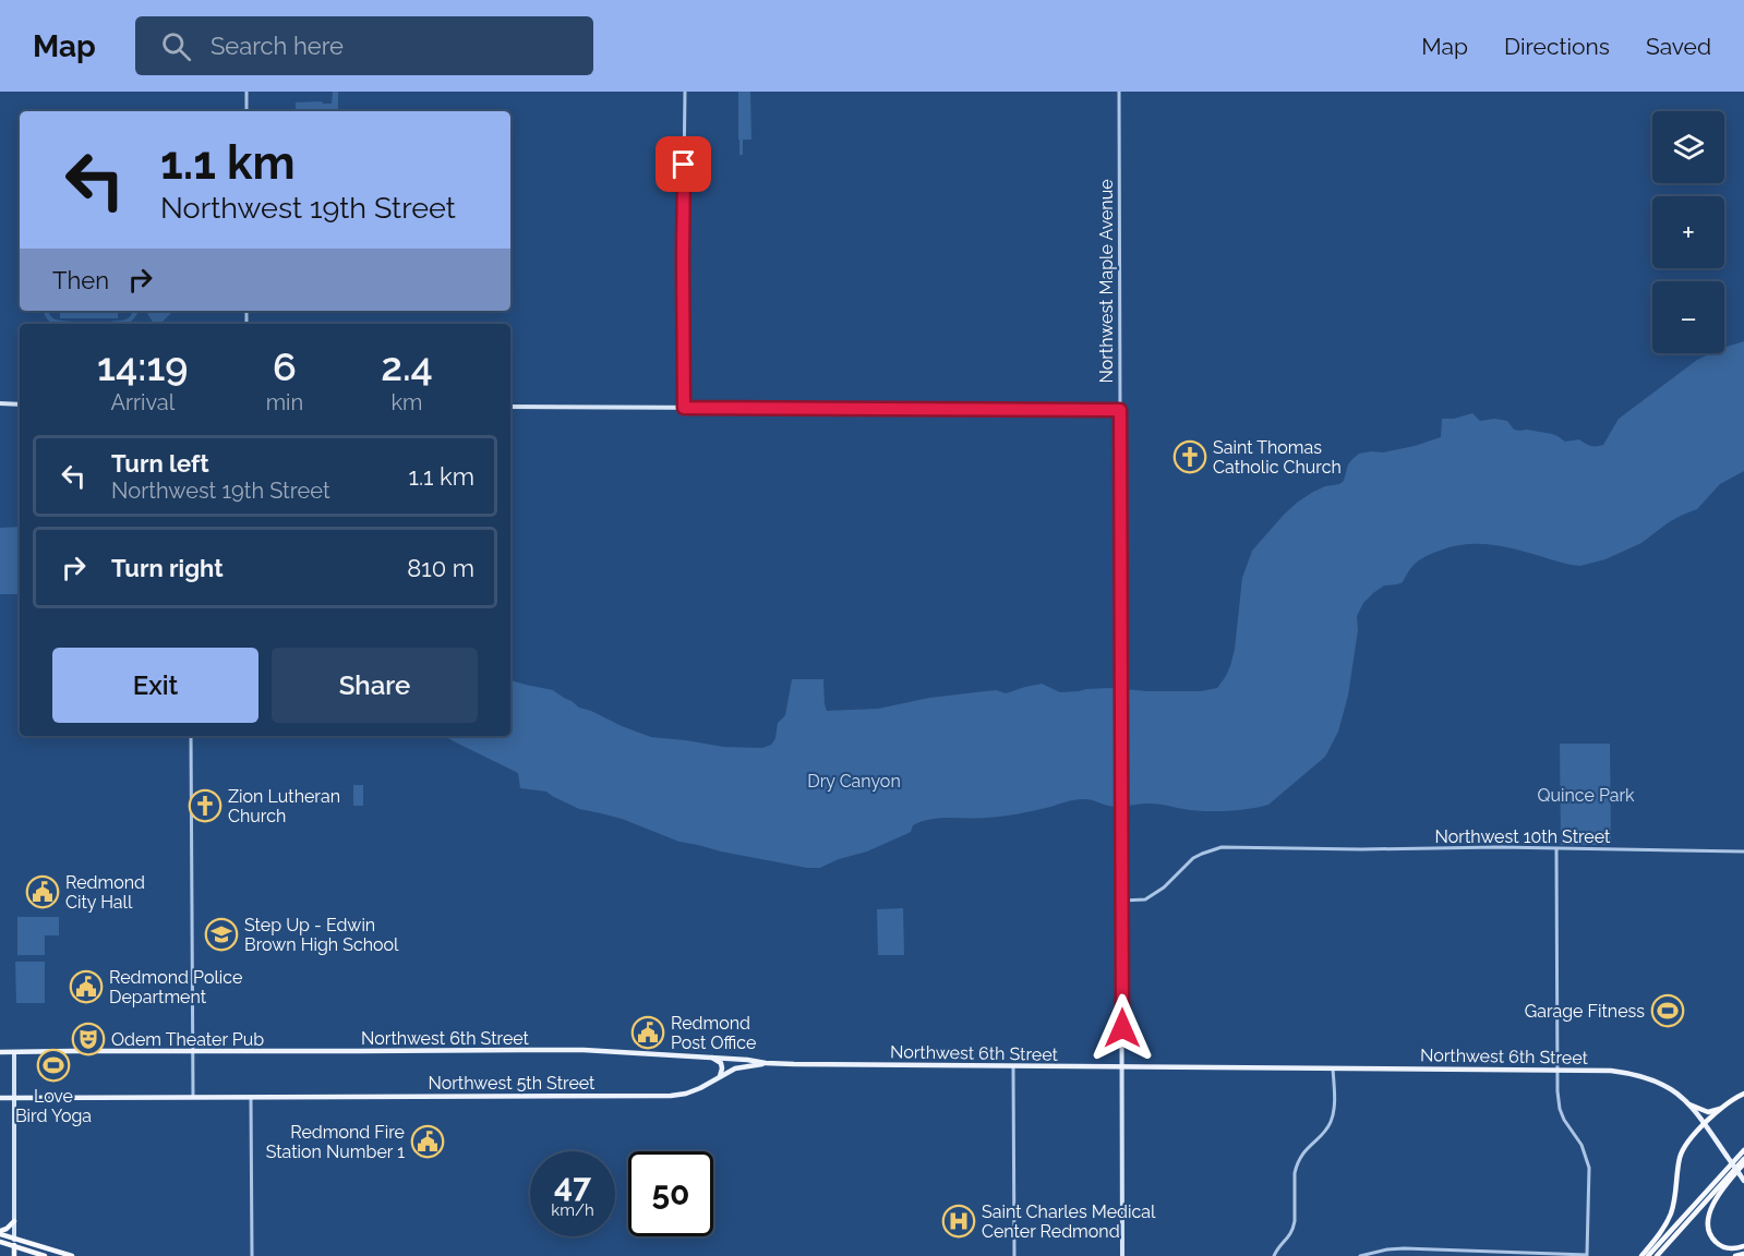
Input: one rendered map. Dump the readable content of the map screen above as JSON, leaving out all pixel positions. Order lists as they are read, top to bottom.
{
  "streets": {
    "main road": ["Northwest Maple Avenue", "Northwest 6th Street", "Northwest 5th Street"],
    "street": ["Northwest 10th Street"]
  },
  "crossings": [
    ["Northwest Maple Avenue", "Northwest 10th Street"],
    ["Northwest Maple Avenue", "Northwest 6th Street"],
    ["Northwest 6th Street", "Northwest 5th Street"]
  ],
  "parks": ["Dry Canyon", "Quince Park"],
  "places": {
    "church": ["Saint Thomas Catholic Church", "Zion Lutheran Church"],
    "public building": [
      "Redmond City Hall",
      "Redmond Police Department",
      "Redmond Post Office",
      "Redmond Fire Station Number 1"
    ],
    "school or university": ["Step Up - Edwin Brown High School"],
    "sports": ["Garage Fitness", "Love Bird Yoga"],
    "theatre": ["Odem Theater Pub"],
    "hospital": ["Saint Charles Medical Center Redmond"]
  },
  "page": {
    "header": "Map",
    "search": "Search here",
    "nav": ["Map", "Directions", "Saved"],
    "map_buttons": ["+", "−"],
    "turn": ["1.1 km", "Northwest 19th Street"],
    "then": "Then",
    "eta": [
      "14:19",
      "Arrival",
      "6",
      "min",
      "2.4",
      "km"
    ],
    "list": [
      {
        "name": "Turn left",
        "note": "Northwest 19th Street",
        "value": "1.1 km"
      },
      {
        "name": "Turn right",
        "value": "810 m"
      }
    ],
    "buttons": ["Exit", "Share"],
    "speed": "47 km/h",
    "limit": "50"
  }
}
